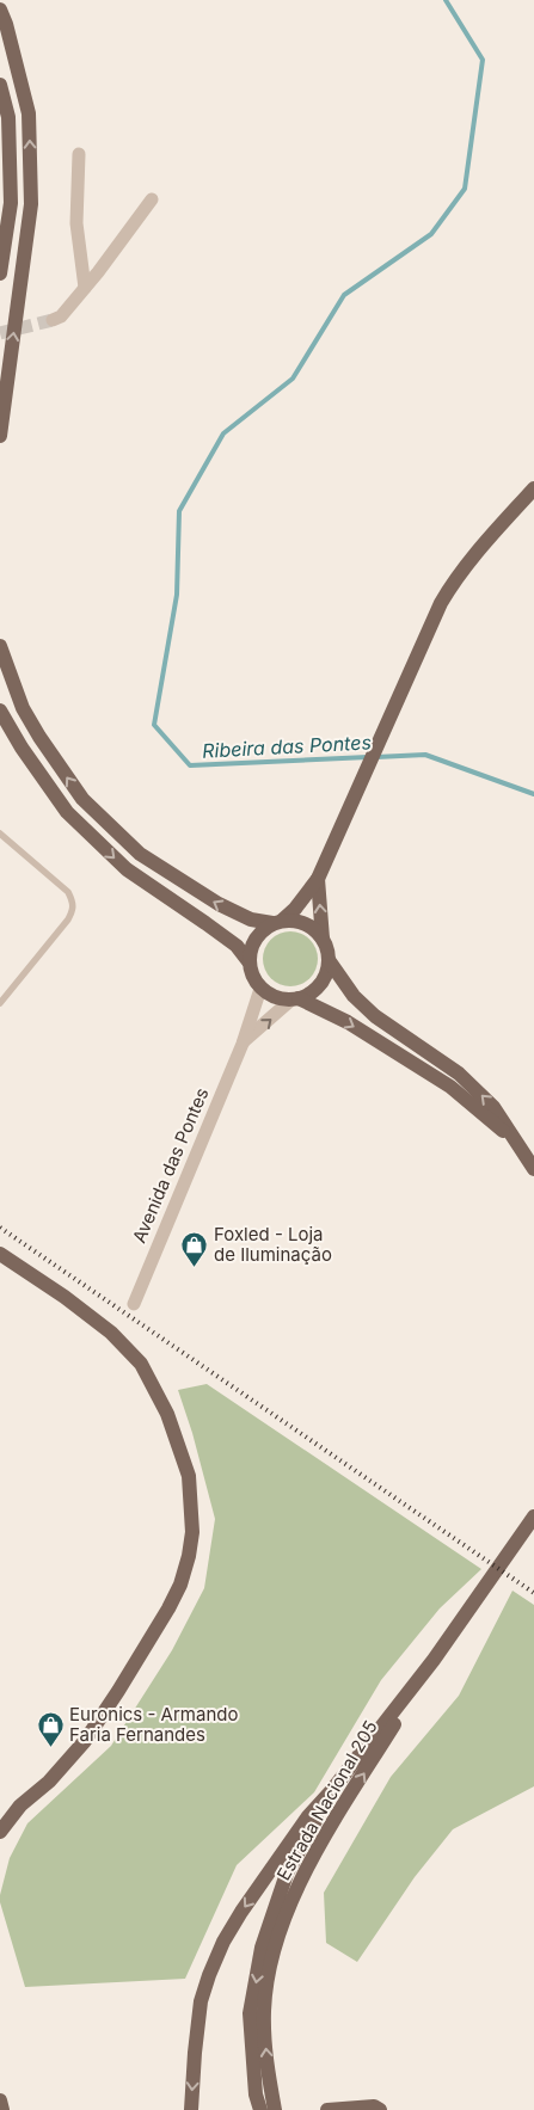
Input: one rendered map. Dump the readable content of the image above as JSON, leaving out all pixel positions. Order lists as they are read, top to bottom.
{
  "streets": {
    "main road": ["Estrada Nacional 205"],
    "street": ["Avenida das Pontes"]
  },
  "water": ["Ribeira das Pontes"],
  "places": {
    "shop": ["Foxled - Loja de Iluminação", "Euronics - Armando Faria Fernandes"]
  }
}
